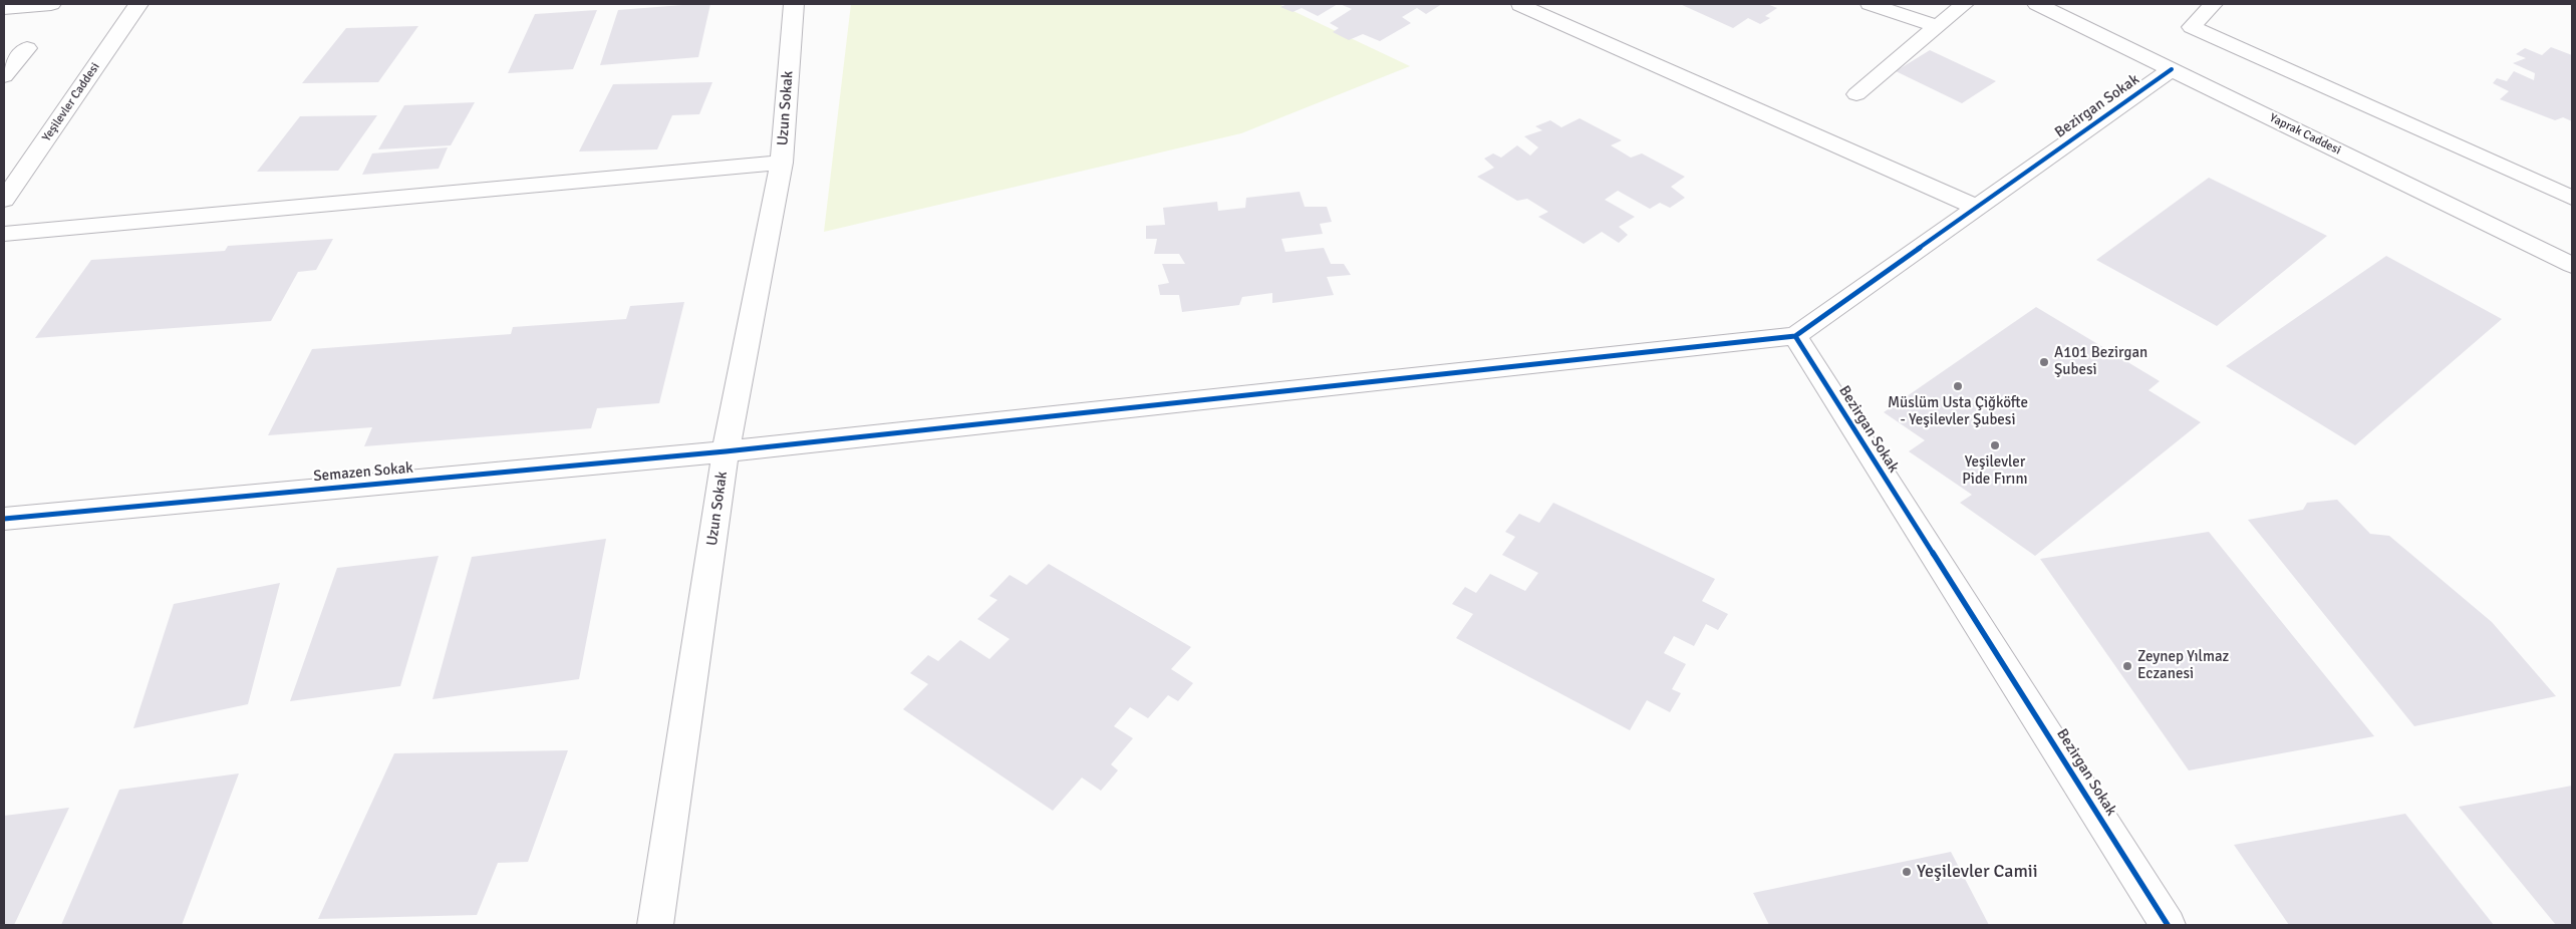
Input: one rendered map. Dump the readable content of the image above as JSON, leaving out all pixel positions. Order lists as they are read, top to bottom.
{
  "streets": {
    "street": [
      "Yeşilevler Caddesi",
      "Bezirgan Sokak",
      "Uzun Sokak",
      "Yaprak Caddesi",
      "Semazen Sokak"
    ]
  },
  "crossings": [
    ["Bezirgan Sokak", "Yaprak Caddesi"],
    ["Bezirgan Sokak", "Semazen Sokak"],
    ["Uzun Sokak", "Semazen Sokak"]
  ],
  "places": [
    "A101 Bezirgan Şubesi",
    "Müslüm Usta Çiğköfte - Yeşilevler Şubesi",
    "Yeşilevler Pide Fırını",
    "Zeynep Yılmaz Eczanesi",
    "Yeşilevler Camii"
  ]
}
